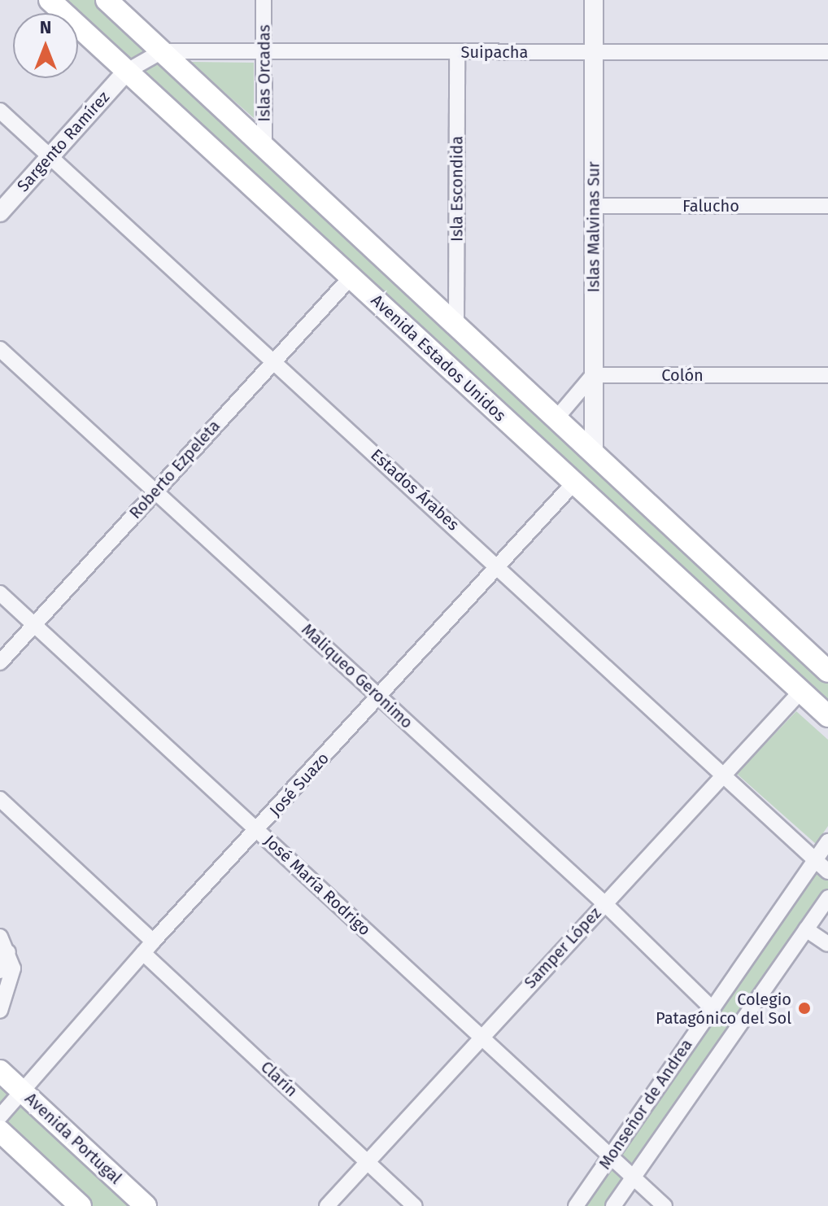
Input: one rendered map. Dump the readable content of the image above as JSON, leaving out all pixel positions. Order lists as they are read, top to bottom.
{
  "streets": {
    "main road": ["Avenida Estados Unidos", "Avenida Portugal"],
    "street": [
      "Suipacha",
      "Islas Orcadas",
      "Sargento Ramírez",
      "Isla Escondida",
      "Falucho",
      "Islas Malvinas Sur",
      "Colón",
      "Roberto Ezpeleta",
      "Estados Árabes",
      "Maliqueo Geronimo",
      "José Suazo",
      "José María Rodrigo",
      "Samper López",
      "Clarín",
      "Monseñor de Andrea"
    ]
  },
  "crossings": [
    ["Suipacha", "Islas Orcadas"],
    ["Suipacha", "Isla Escondida"],
    ["Suipacha", "Islas Malvinas Sur"],
    ["Sargento Ramírez", "Avenida Estados Unidos"],
    ["Sargento Ramírez", "Estados Árabes"],
    ["Falucho", "Islas Malvinas Sur"],
    ["Islas Malvinas Sur", "Colón"],
    ["Avenida Estados Unidos", "Roberto Ezpeleta"],
    ["Avenida Estados Unidos", "José Suazo"],
    ["Avenida Estados Unidos", "Samper López"],
    ["Roberto Ezpeleta", "Estados Árabes"],
    ["Roberto Ezpeleta", "Maliqueo Geronimo"],
    ["Roberto Ezpeleta", "José María Rodrigo"],
    ["Estados Árabes", "José Suazo"],
    ["Estados Árabes", "Samper López"],
    ["Estados Árabes", "Monseñor de Andrea"],
    ["Maliqueo Geronimo", "José Suazo"],
    ["Maliqueo Geronimo", "Samper López"],
    ["Maliqueo Geronimo", "Monseñor de Andrea"],
    ["José Suazo", "José María Rodrigo"],
    ["José Suazo", "Clarín"],
    ["José Suazo", "Avenida Portugal"],
    ["José María Rodrigo", "Samper López"],
    ["José María Rodrigo", "Monseñor de Andrea"],
    ["Samper López", "Clarín"]
  ],
  "places": ["Colegio Patagónico del Sol"],
  "north": "top"
}
